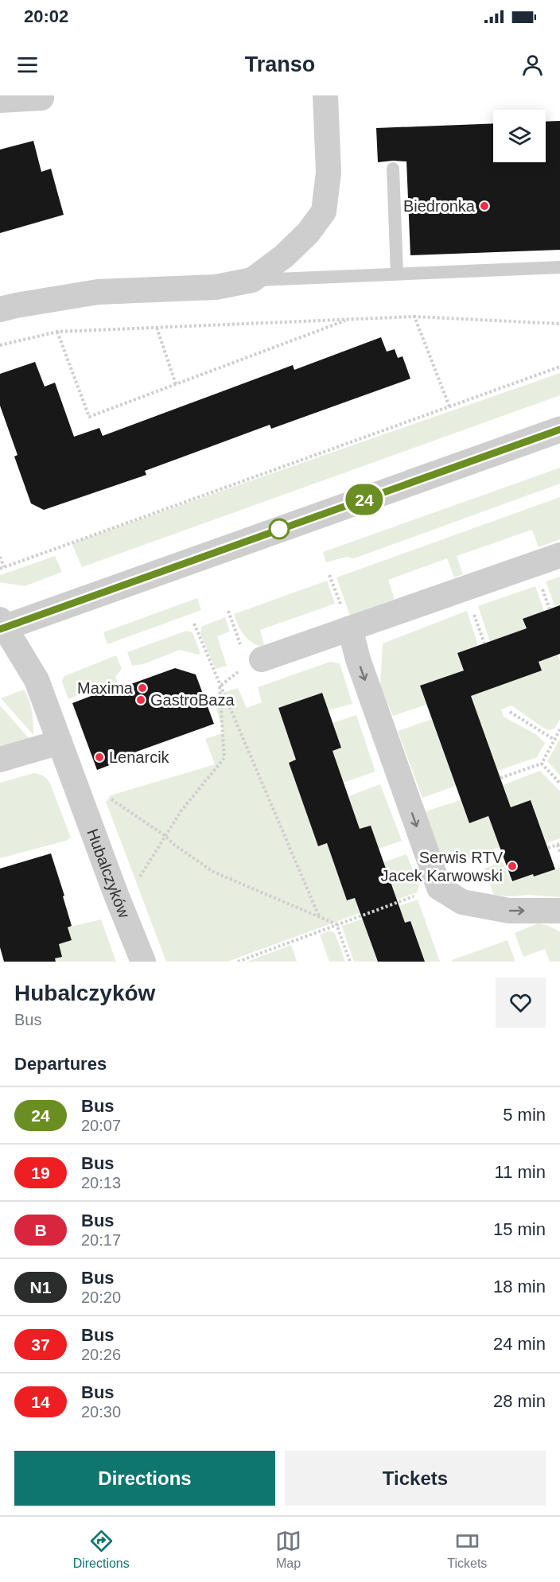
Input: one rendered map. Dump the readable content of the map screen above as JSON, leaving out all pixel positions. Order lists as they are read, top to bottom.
{
  "streets": {
    "street": ["Hubalczyków"]
  },
  "places": [
    "Biedronka",
    "Maxima",
    "GastroBaza",
    "Lenarcik",
    "Serwis RTV Jacek Karwowski"
  ],
  "lines": ["bus line 24"],
  "page": {
    "status": "20:02",
    "header": "Transo",
    "on_map": "24",
    "heading": [
      ["Hubalczyków", "Bus"],
      "Departures"
    ],
    "list": [
      {
        "mark": "24",
        "name": "Bus",
        "note": "20:07",
        "value": "5 min"
      },
      {
        "mark": "19",
        "name": "Bus",
        "note": "20:13",
        "value": "11 min"
      },
      {
        "mark": "B",
        "name": "Bus",
        "note": "20:17",
        "value": "15 min"
      },
      {
        "mark": "N1",
        "name": "Bus",
        "note": "20:20",
        "value": "18 min"
      },
      {
        "mark": "37",
        "name": "Bus",
        "note": "20:26",
        "value": "24 min"
      },
      {
        "mark": "14",
        "name": "Bus",
        "note": "20:30",
        "value": "28 min"
      }
    ],
    "buttons": ["Directions", "Tickets"],
    "tabs": ["Directions", "Map", "Tickets"]
  }
}
